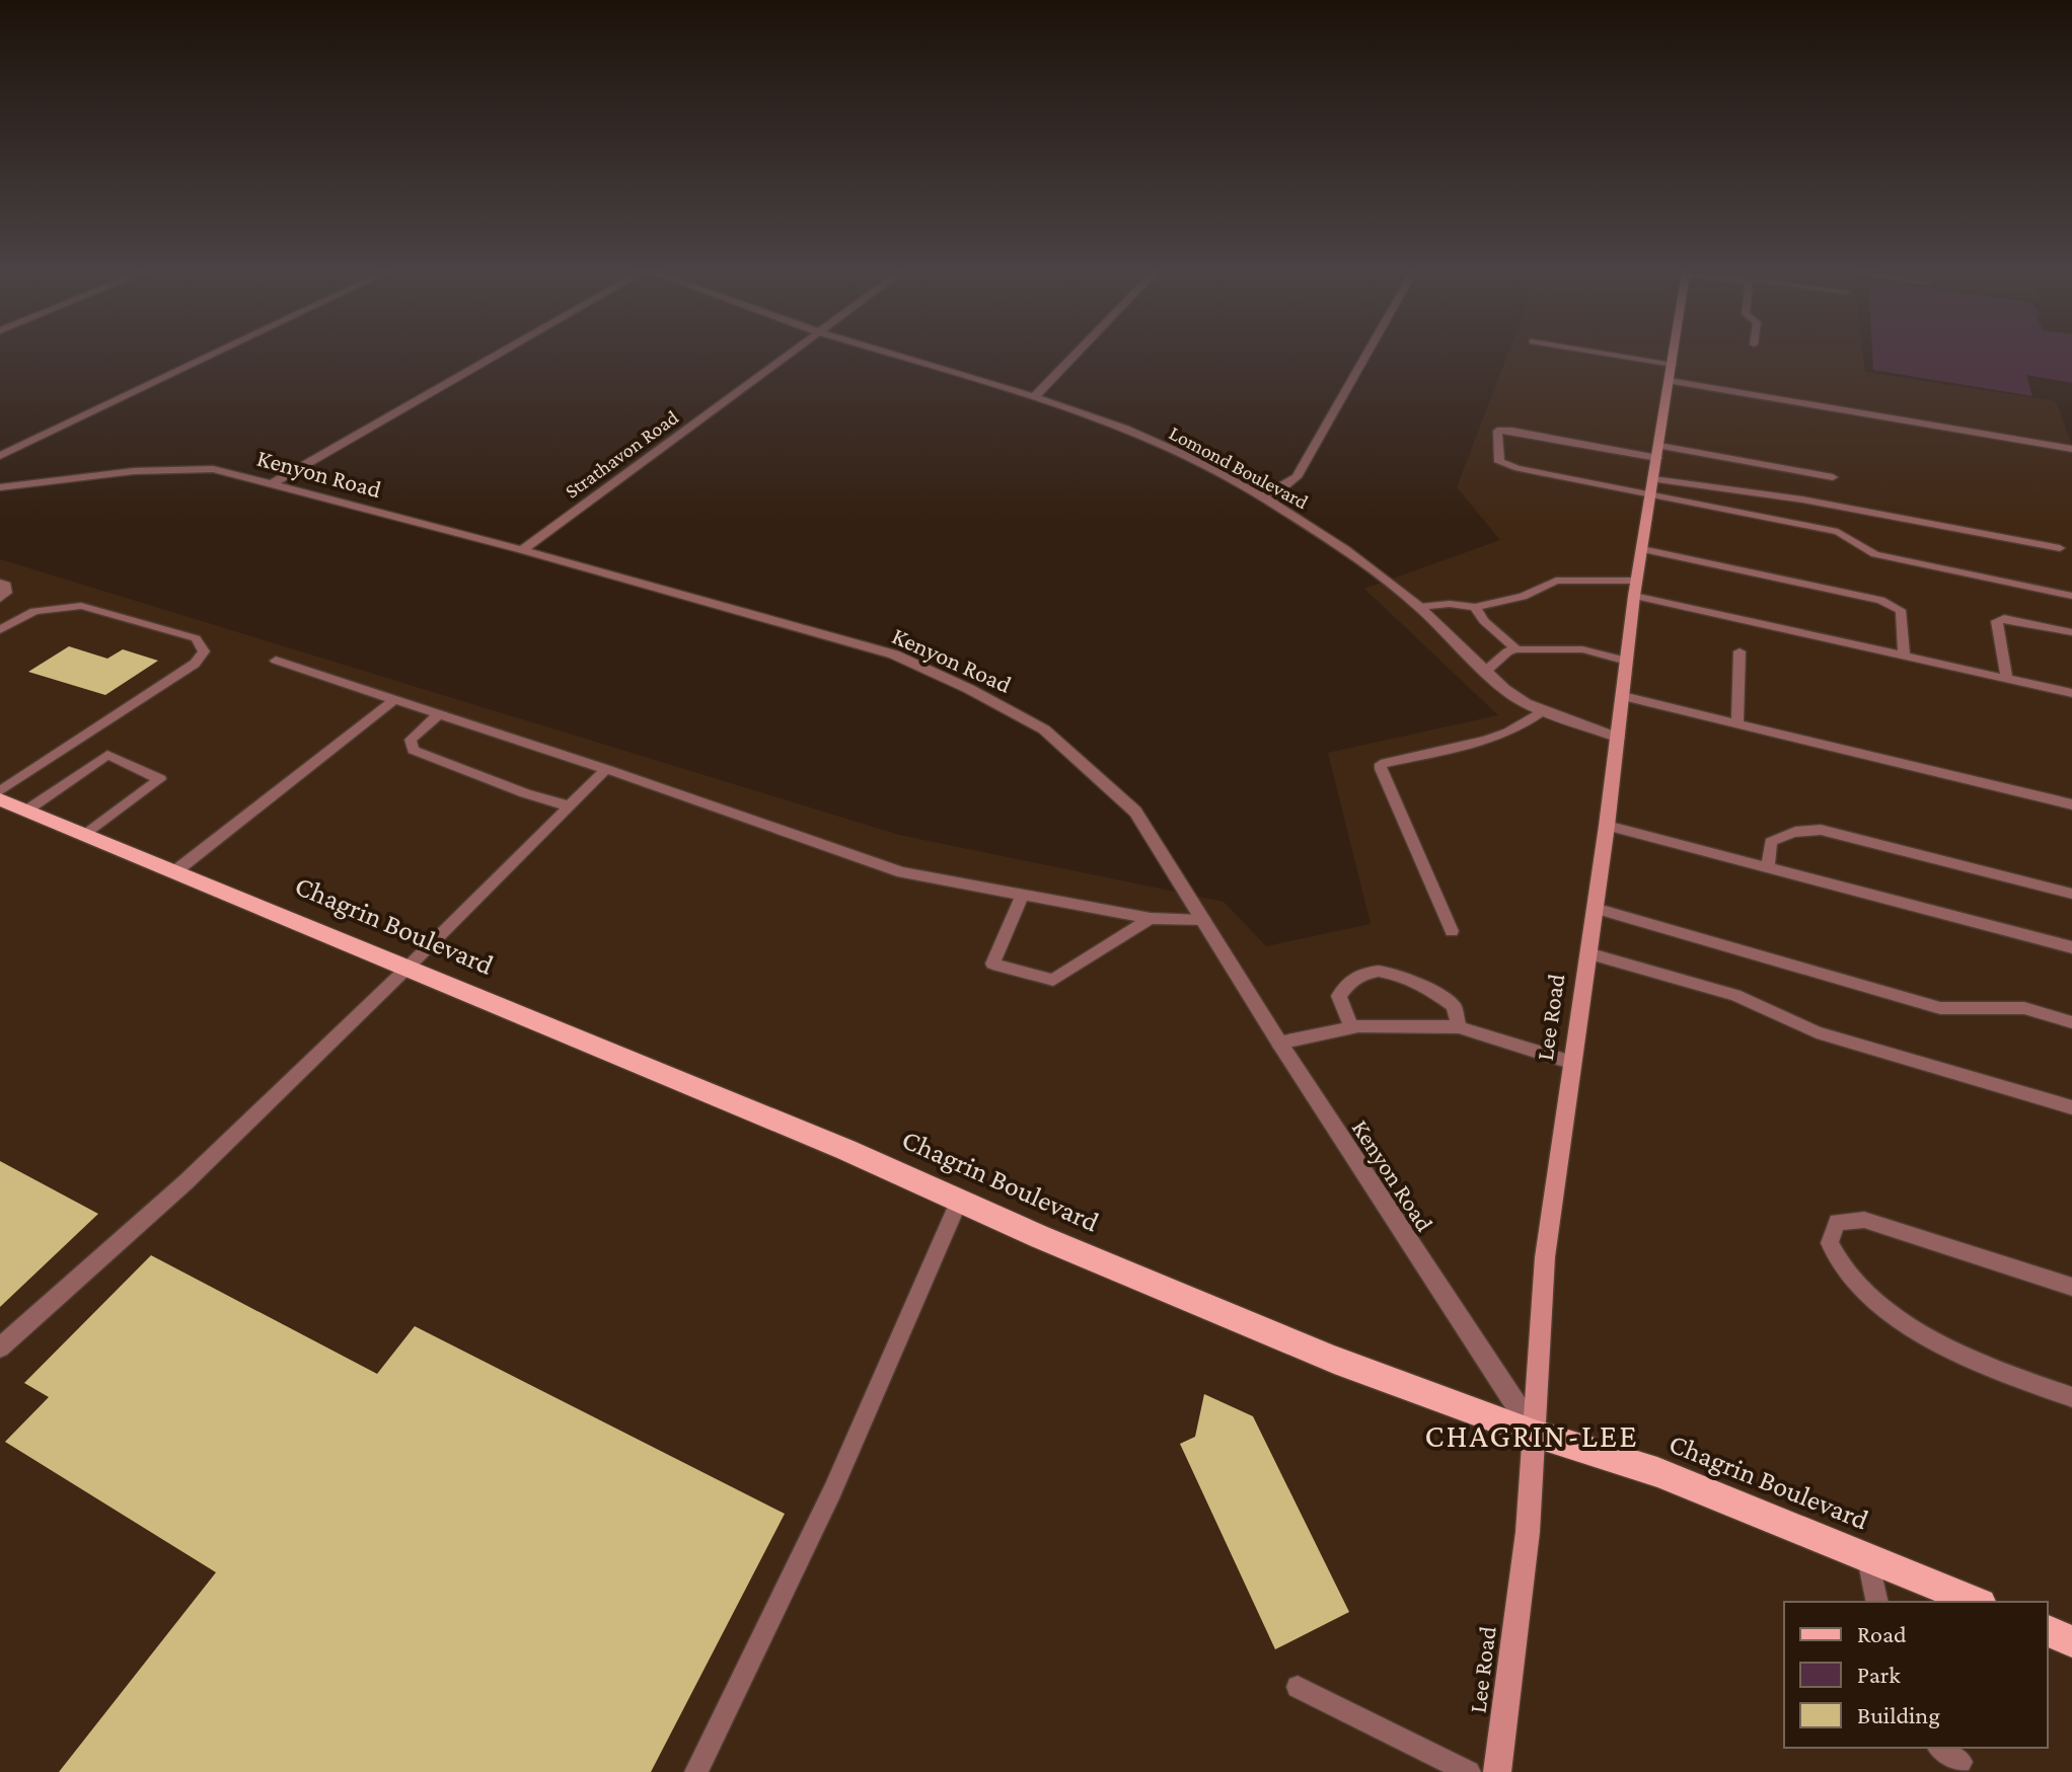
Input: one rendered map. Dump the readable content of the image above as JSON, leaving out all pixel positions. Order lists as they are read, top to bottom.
{
  "streets": {
    "main road": ["Chagrin Boulevard", "Lee Road"],
    "street": ["Strathavon Road", "Lomond Boulevard", "Kenyon Road"]
  },
  "crossings": [
    ["Strathavon Road", "Kenyon Road"],
    ["Lomond Boulevard", "Lee Road"],
    ["Kenyon Road", "Chagrin Boulevard"],
    ["Kenyon Road", "Lee Road"],
    ["Chagrin Boulevard", "Lee Road"]
  ],
  "districts": ["CHAGRIN-LEE"],
  "legend": ["Road", "Park", "Building"]
}
